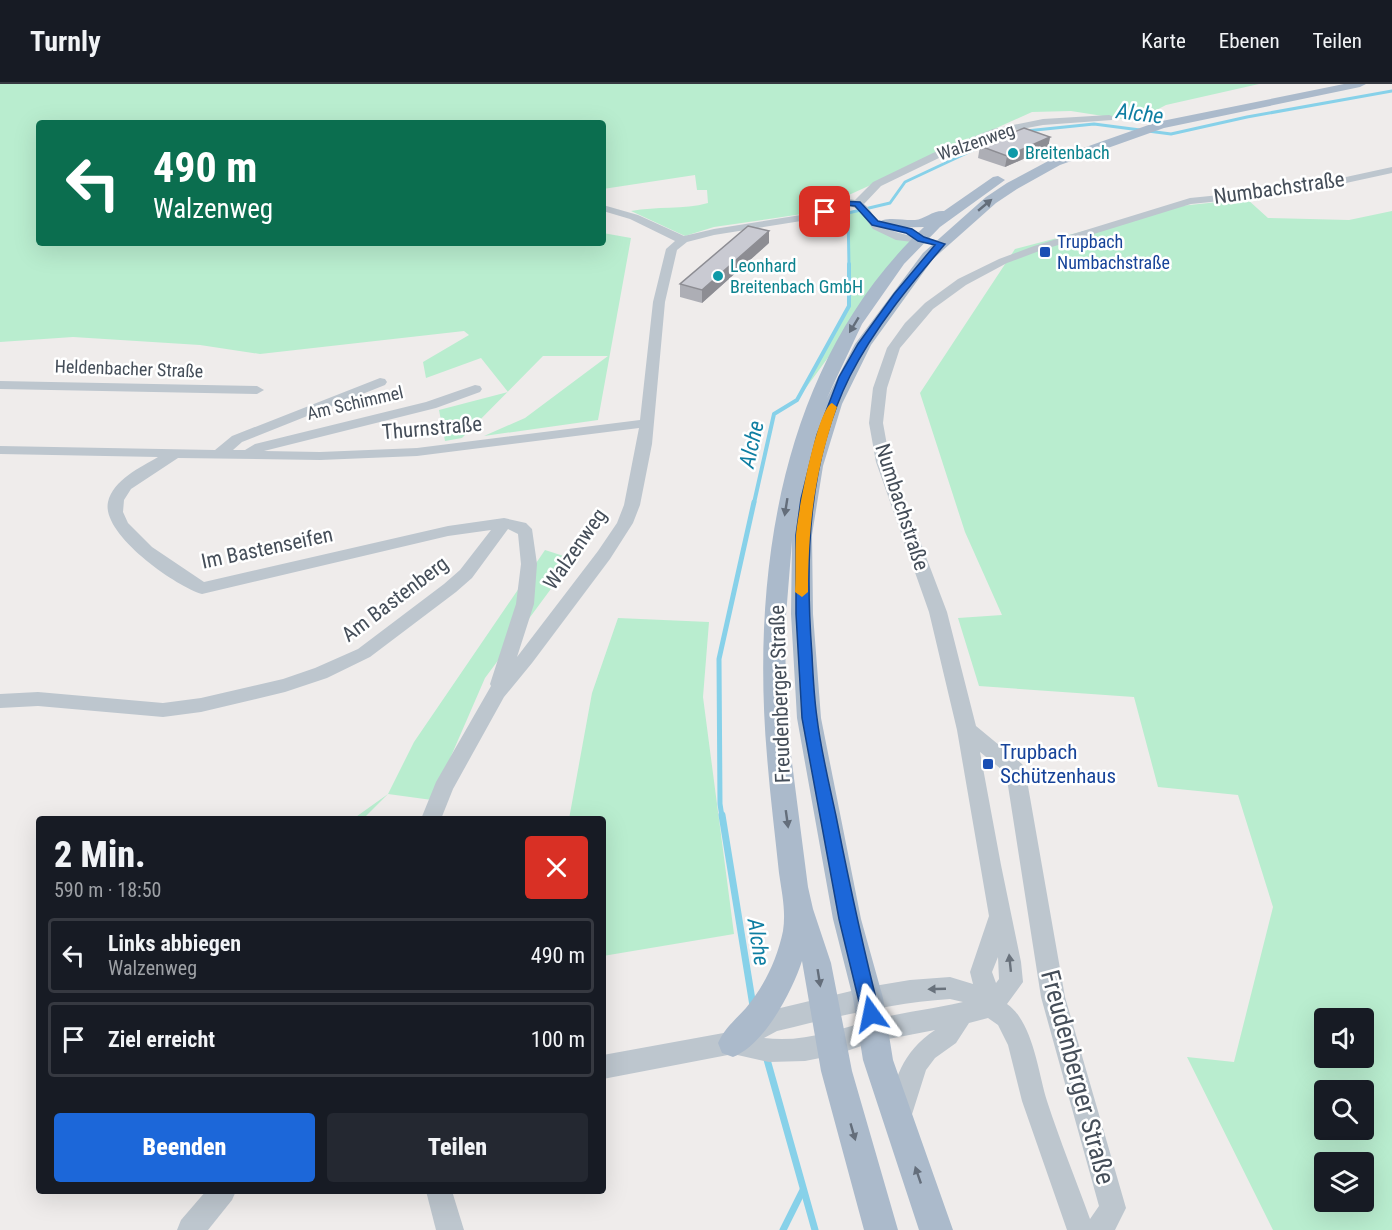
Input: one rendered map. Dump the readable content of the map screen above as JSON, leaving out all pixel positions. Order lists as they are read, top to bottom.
{
  "streets": {
    "main road": ["Freudenberger Straße"],
    "street": [
      "Walzenweg",
      "Numbachstraße",
      "Heldenbacher Straße",
      "Am Schimmel",
      "Thurnstraße",
      "Im Bastenseifen",
      "Am Bastenberg"
    ]
  },
  "crossings": [
    ["Walzenweg", "Thurnstraße"],
    ["Numbachstraße", "Freudenberger Straße"],
    ["Am Schimmel", "Thurnstraße"],
    ["Thurnstraße", "Im Bastenseifen"],
    ["Im Bastenseifen", "Am Bastenberg"]
  ],
  "water": ["Alche"],
  "places": {
    "other": ["Breitenbach", "Leonhard Breitenbach GmbH"],
    "transit": ["Trupbach Numbachstraße", "Trupbach Schützenhaus"]
  },
  "page": {
    "header": "Turnly",
    "nav": ["Karte", "Ebenen", "Teilen"],
    "turn": ["490 m", "Walzenweg"],
    "heading": ["2 Min.", "590 m · 18:50"],
    "list": [
      {
        "name": "Links abbiegen",
        "note": "Walzenweg",
        "value": "490 m"
      },
      {
        "name": "Ziel erreicht",
        "value": "100 m"
      }
    ],
    "buttons": ["Beenden", "Teilen"]
  }
}
